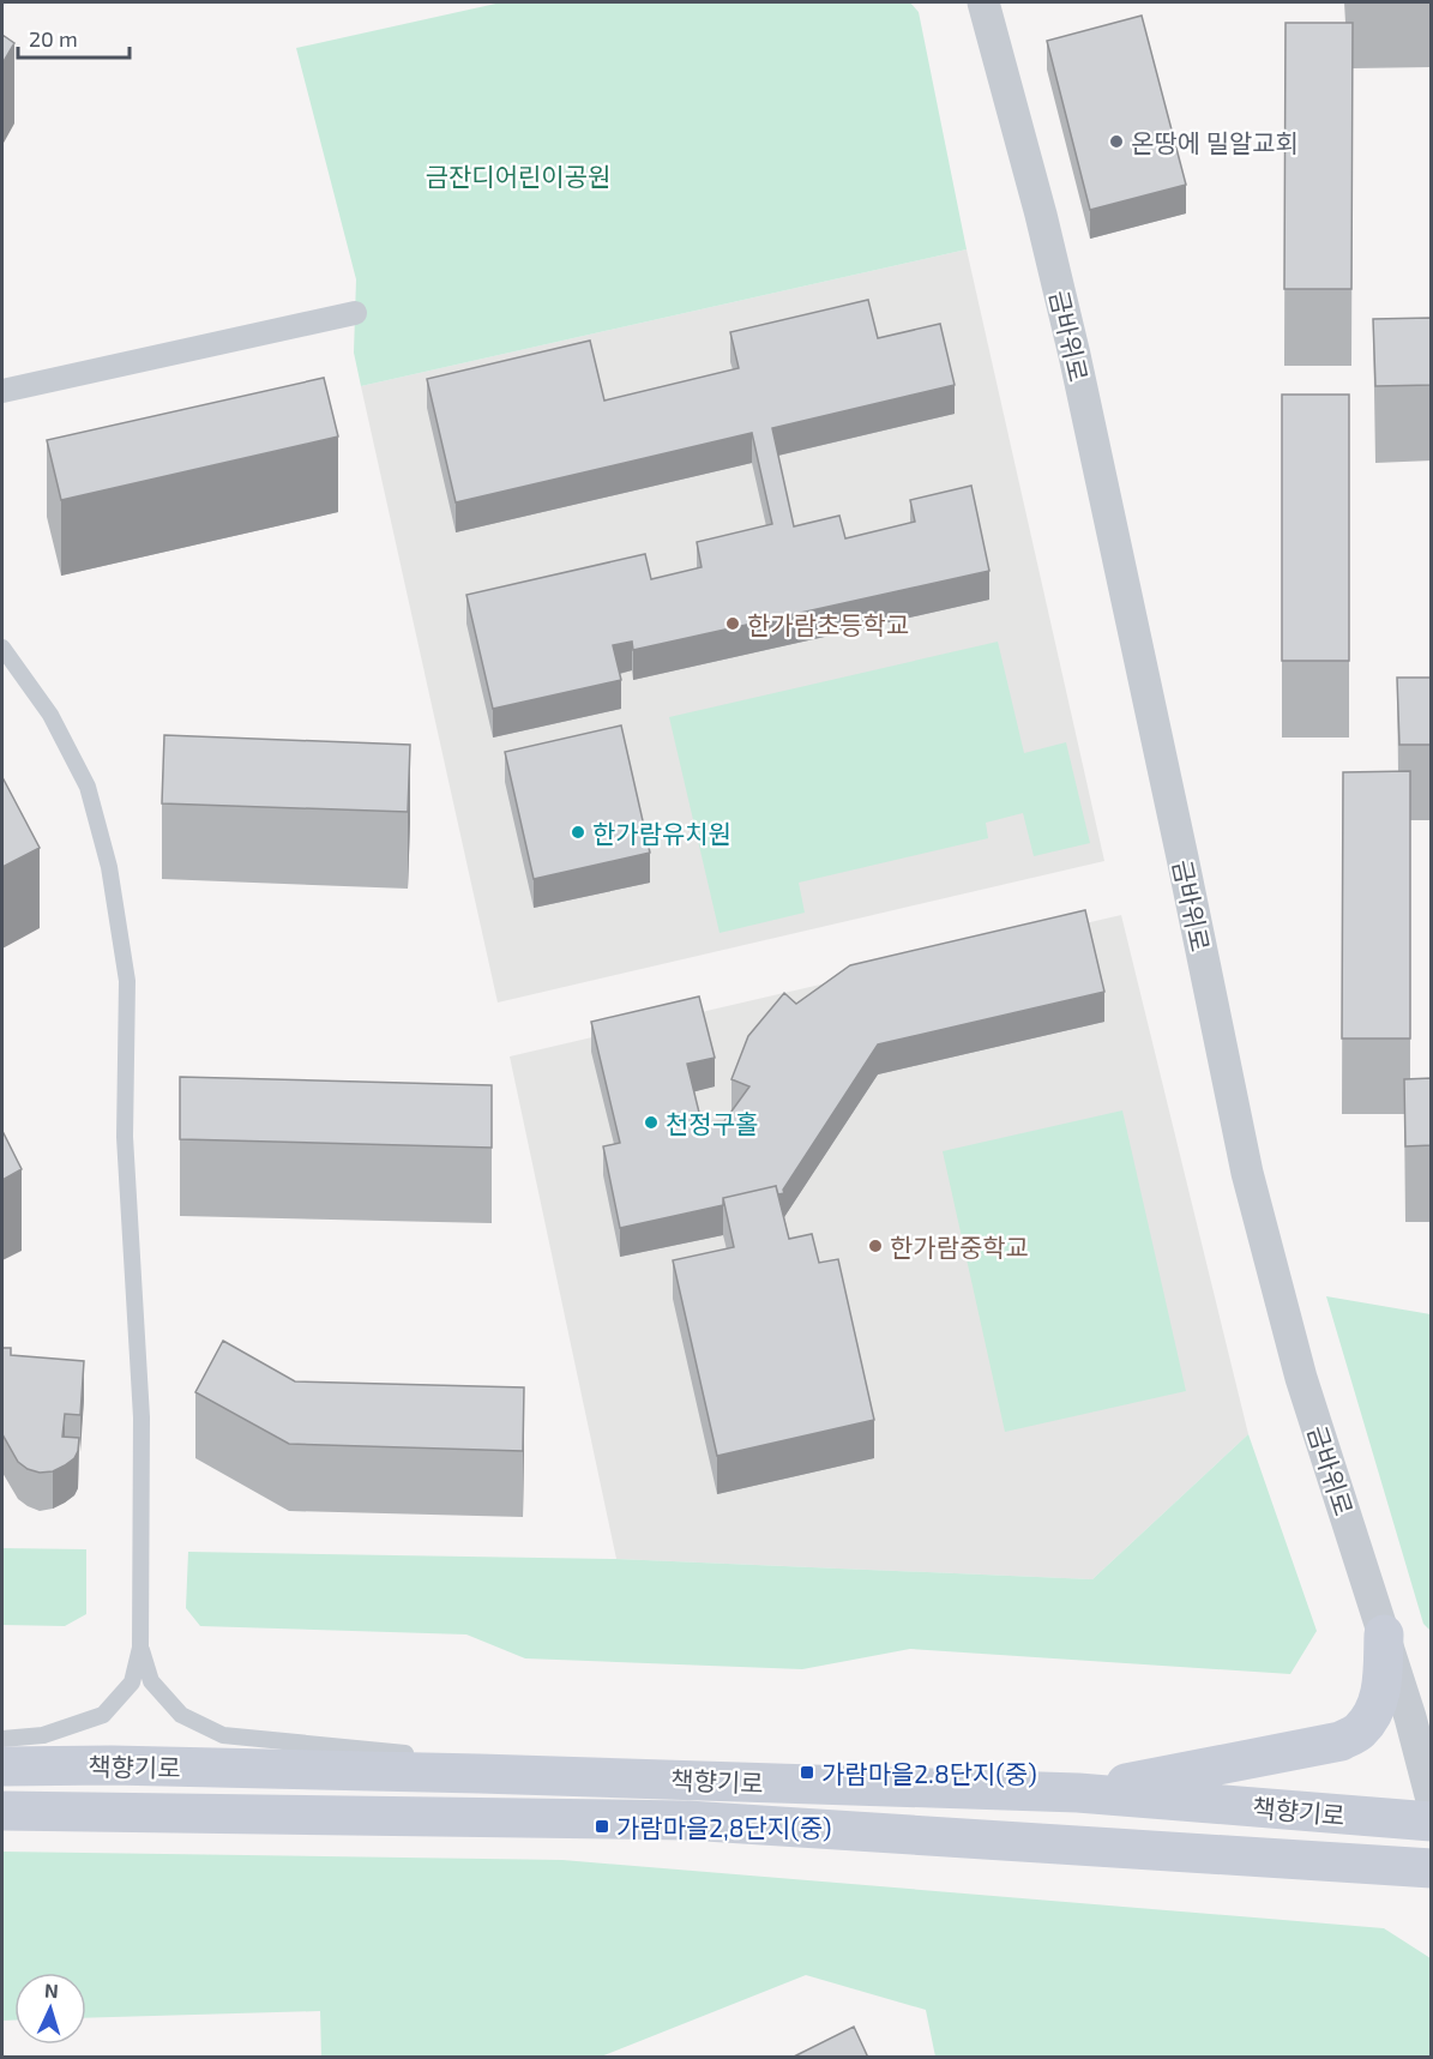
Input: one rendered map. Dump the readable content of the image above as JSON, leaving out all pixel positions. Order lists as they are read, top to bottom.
{
  "streets": {
    "main road": ["책향기로"],
    "street": ["금바위로"]
  },
  "parks": ["금잔디어린이공원"],
  "places": {
    "other": [
      "온땅에 밀알교회",
      "한가람초등학교",
      "한가람유치원",
      "천정구홀",
      "한가람중학교"
    ],
    "transit": ["가람마을2.8단지(중)", "가람마을2,8단지(중)"]
  },
  "scale_bar": "20 m",
  "north": "top"
}
